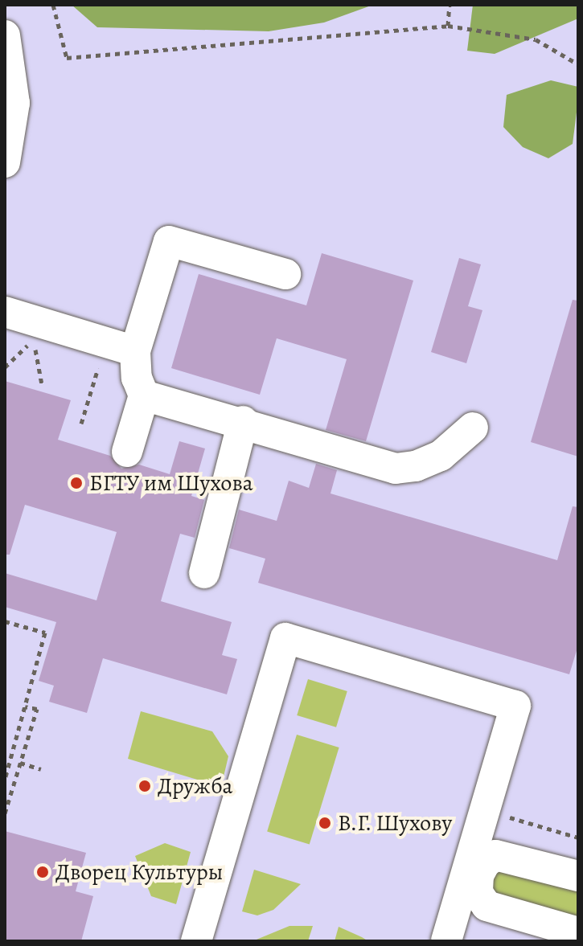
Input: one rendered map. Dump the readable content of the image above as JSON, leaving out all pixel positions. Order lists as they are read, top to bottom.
{
  "places": [
    "БГТУ им Шухова",
    "Дружба",
    "В.Г. Шухову",
    "Дворец Культуры"
  ]
}
